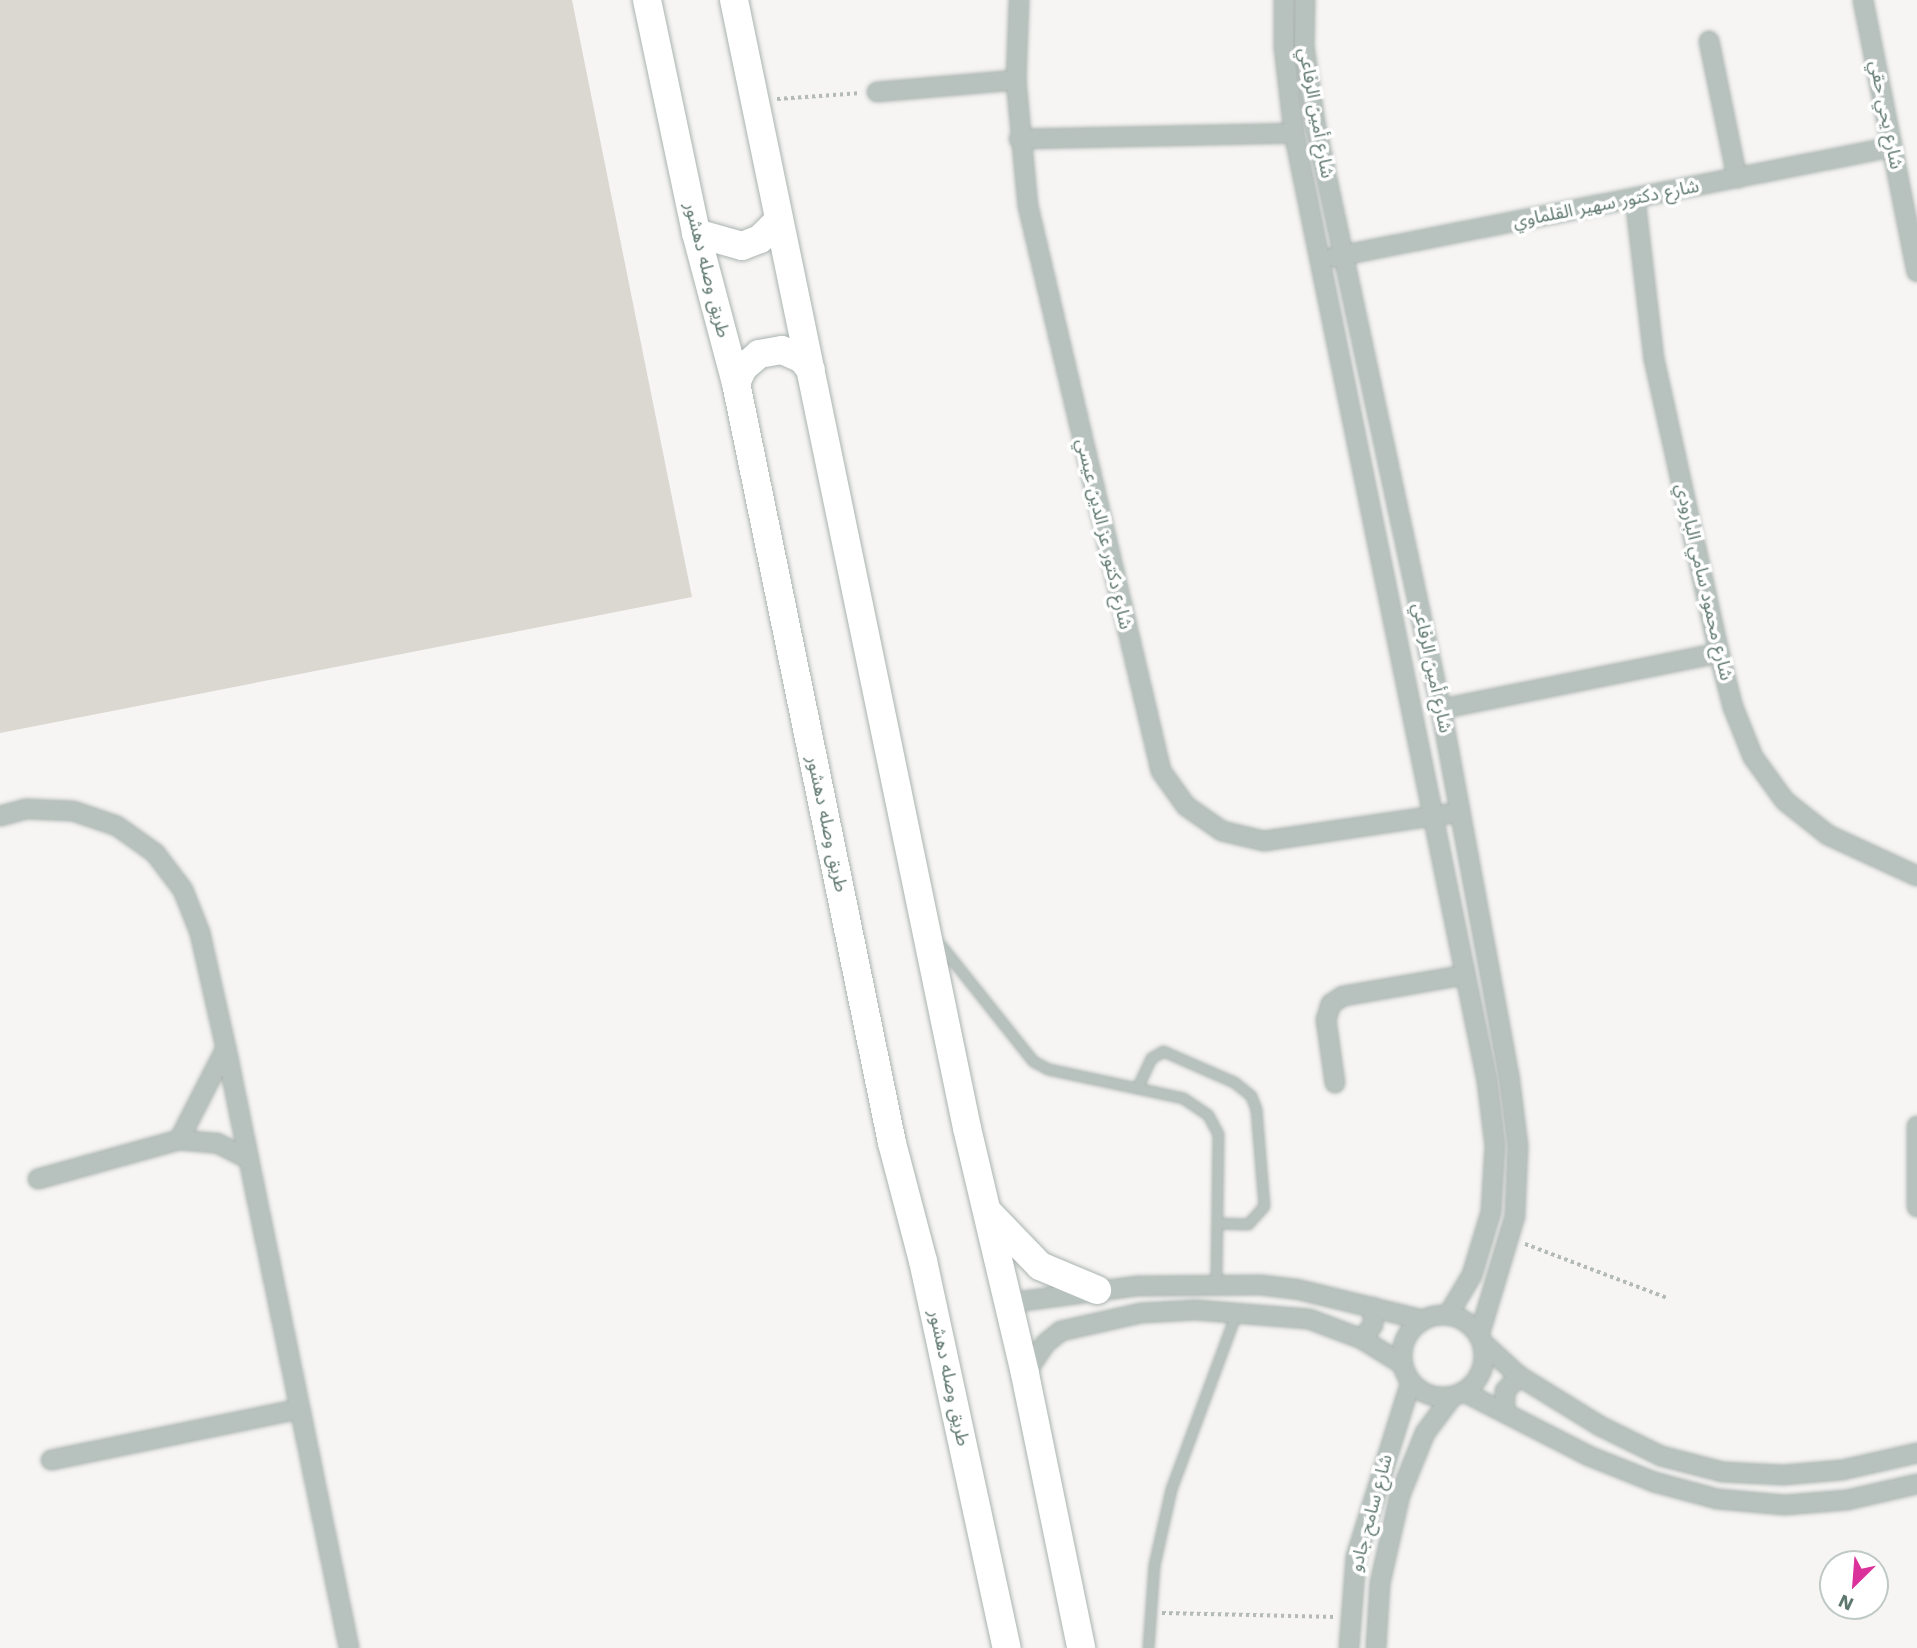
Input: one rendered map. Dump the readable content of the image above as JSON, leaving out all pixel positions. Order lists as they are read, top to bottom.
{
  "streets": {
    "main road": ["طريق وصله دهشور"],
    "street": [
      "شارع أمين الرفاعي",
      "شارع يحي حقي",
      "شارع دكتور سهير القلماوي",
      "شارع دكتور عز الدين عيسي",
      "شارع محمود سامي البارودي",
      "شارع سامح جادو"
    ]
  },
  "crossings": [
    ["شارع أمين الرفاعي", "شارع دكتور سهير القلماوي"],
    ["شارع أمين الرفاعي", "شارع دكتور عز الدين عيسي"],
    ["شارع أمين الرفاعي", "شارع سامح جادو"],
    ["شارع يحي حقي", "شارع دكتور سهير القلماوي"],
    ["شارع دكتور سهير القلماوي", "شارع محمود سامي البارودي"]
  ],
  "north": "bottom left"
}
